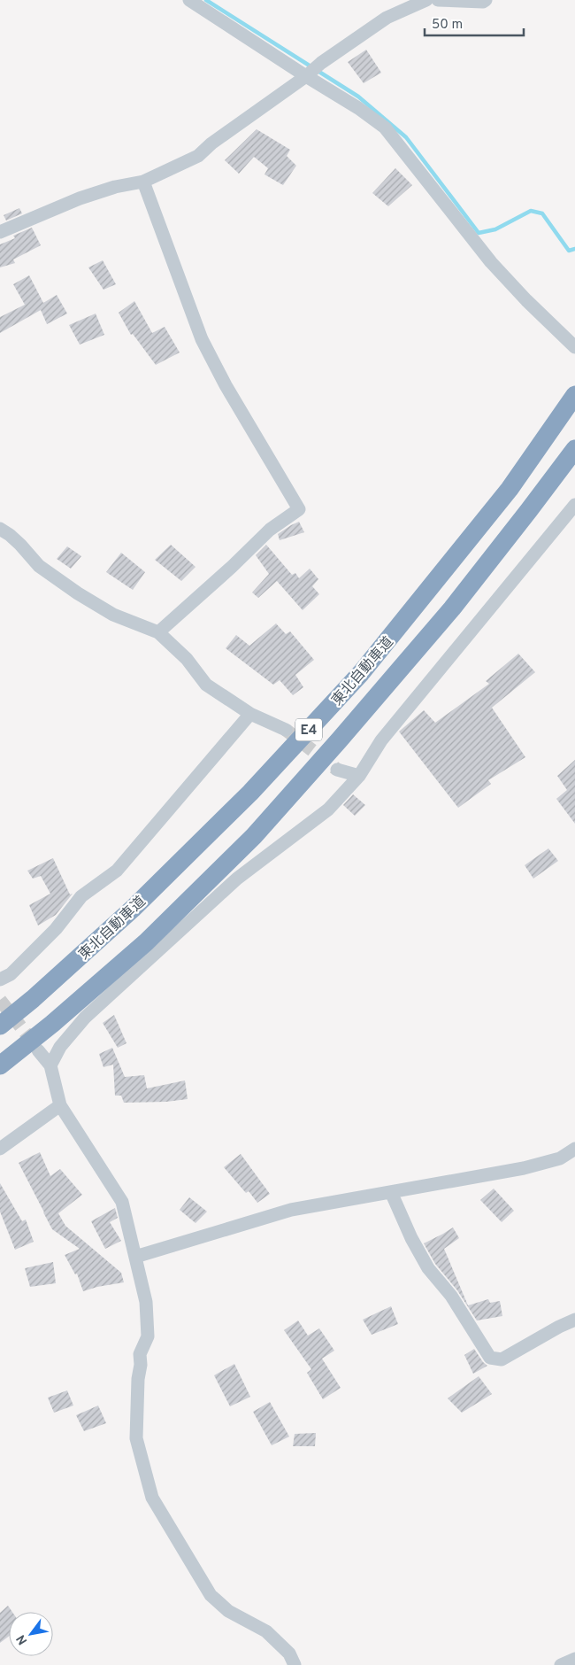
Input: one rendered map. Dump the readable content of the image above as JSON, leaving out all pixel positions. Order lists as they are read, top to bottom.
{
  "streets": {
    "highway": ["東北自動車道", "E4"]
  },
  "scale_bar": "50 m",
  "north": "bottom left"
}
